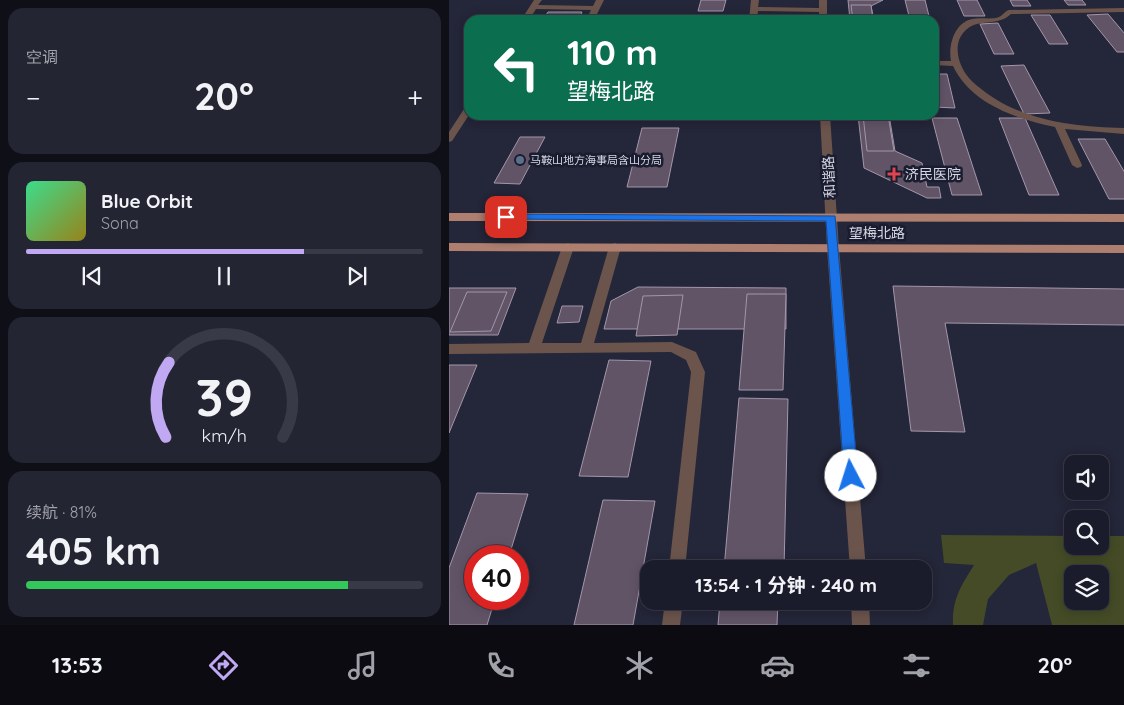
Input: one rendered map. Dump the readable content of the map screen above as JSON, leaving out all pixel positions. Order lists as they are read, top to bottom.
{
  "streets": {
    "main road": ["望梅北路"],
    "street": ["和谐路"]
  },
  "crossings": [
    ["和谐路", "望梅北路"]
  ],
  "places": {
    "other": ["马鞍山地方海事局含山分局"],
    "health": ["济民医院"]
  },
  "page": {
    "tile": [
      "空调",
      ["续航 · 81%", "405 km"]
    ],
    "turn": ["110 m", "望梅北路"],
    "heat": ["−", "20°", "+"],
    "song": ["Blue Orbit", "Sona"],
    "limit": "40",
    "trip": "13:54 · 1 分钟 · 240 m",
    "tabs": ["13:53", "20°"],
    "gauge": ["39", "km/h"]
  }
}
